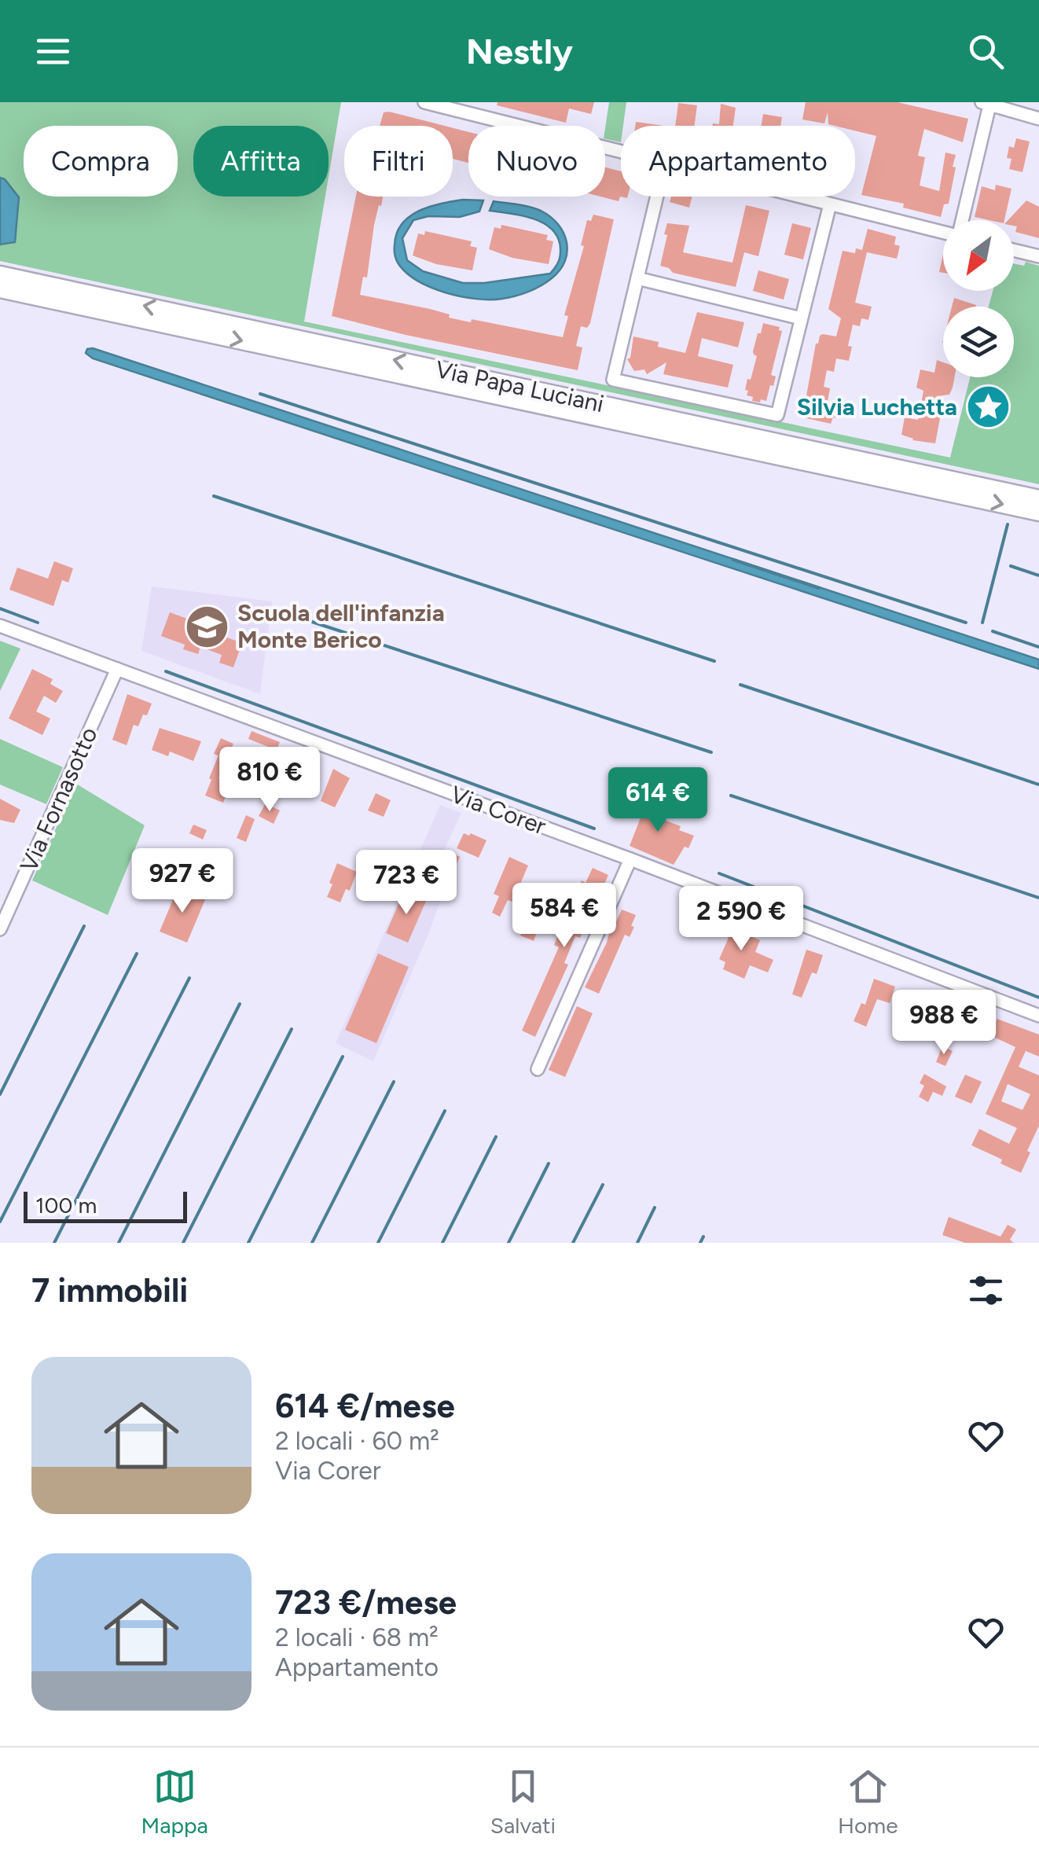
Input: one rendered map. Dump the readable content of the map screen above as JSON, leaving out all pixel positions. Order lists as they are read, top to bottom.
{
  "streets": {
    "main road": ["Via Papa Luciani"],
    "street": ["Via Fornasotto", "Via Corer"]
  },
  "crossings": [
    ["Via Fornasotto", "Via Corer"]
  ],
  "places": {
    "place": ["Silvia Luchetta"],
    "school or university": ["Scuola dell'infanzia Monte Berico"]
  },
  "scale_bar": "100 m",
  "north": "bottom left",
  "page": {
    "header": "Nestly",
    "chip": [
      "Compra",
      "Affitta",
      "Filtri",
      "Nuovo",
      "Appartamento"
    ],
    "price": [
      "810 €",
      "614 €",
      "927 €",
      "723 €",
      "584 €",
      "2 590 €",
      "988 €"
    ],
    "scale": "100 m",
    "heading": "7 immobili",
    "list": [
      {
        "name": "614 €/mese",
        "note": "2 locali · 60 m² · Via Corer"
      },
      {
        "name": "723 €/mese",
        "note": "2 locali · 68 m² · Appartamento"
      }
    ],
    "tabs": ["Mappa", "Salvati", "Home"]
  }
}
